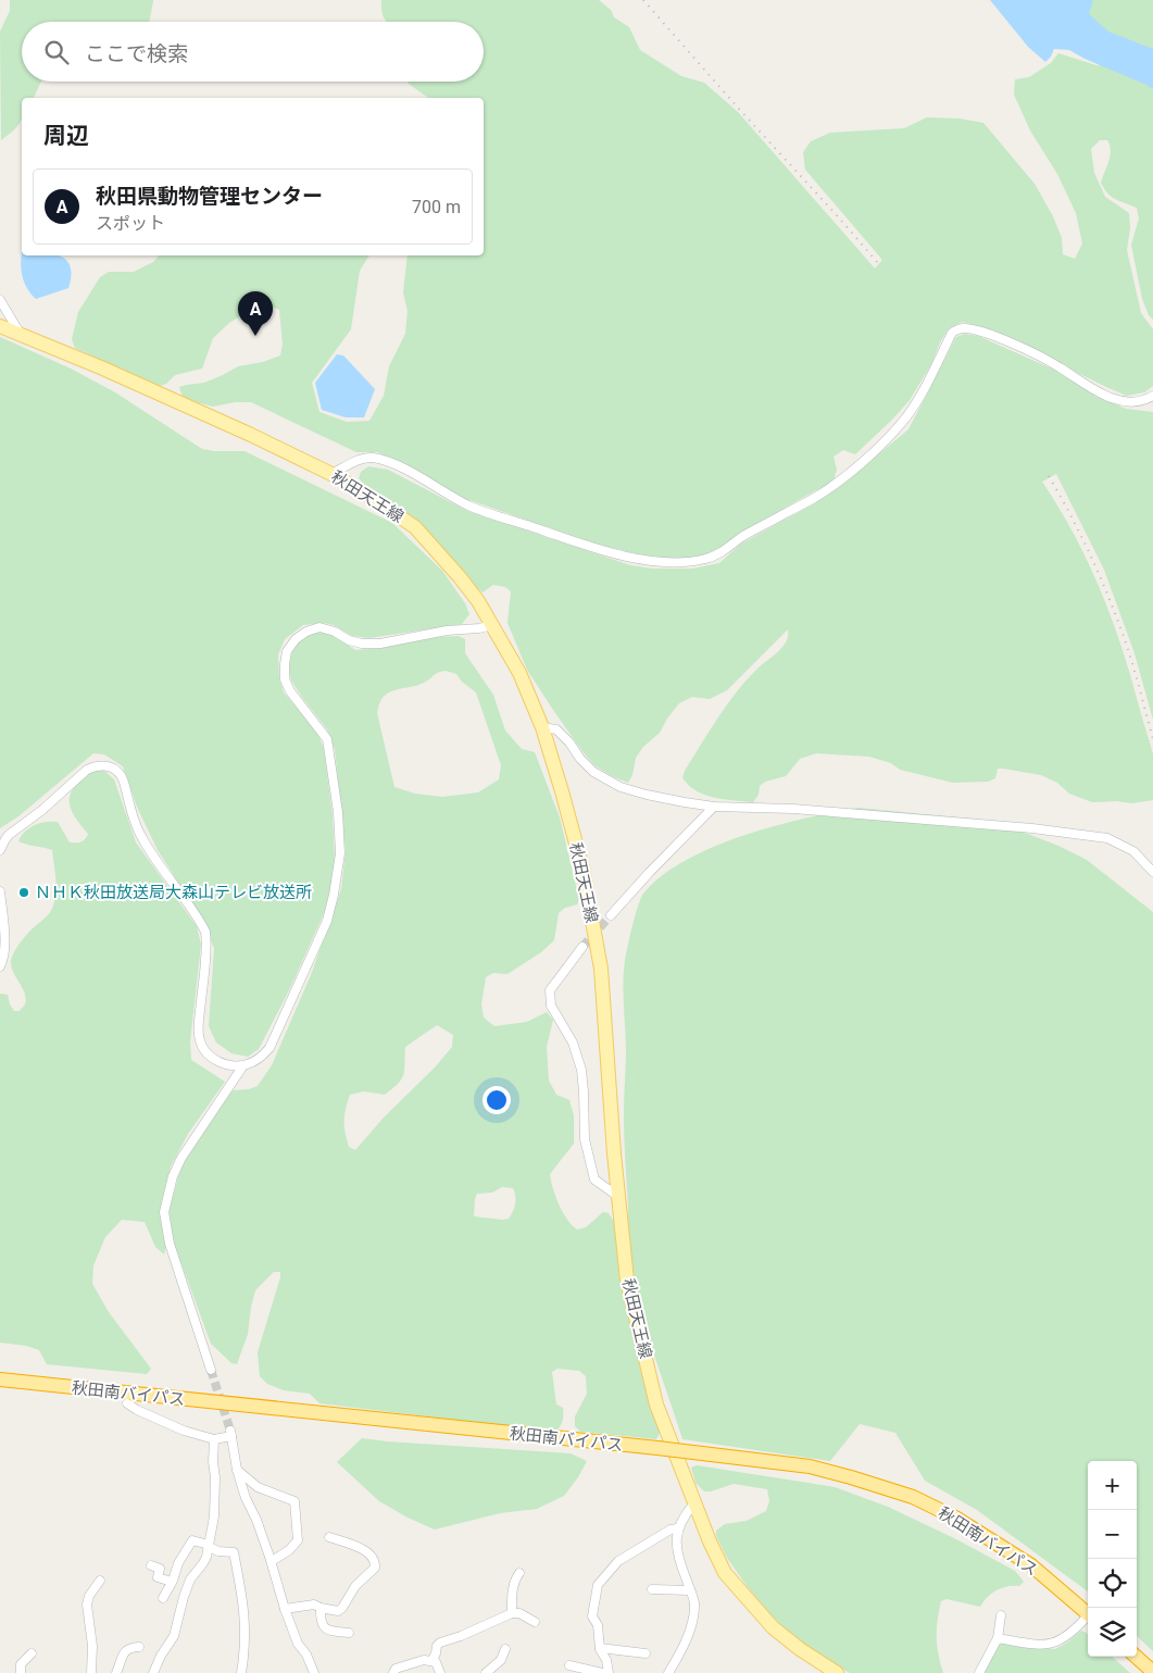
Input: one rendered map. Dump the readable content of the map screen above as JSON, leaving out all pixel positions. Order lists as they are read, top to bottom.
{
  "streets": {
    "highway": ["秋田南バイパス"],
    "main road": ["秋田天王線"]
  },
  "places": ["ＮＨＫ秋田放送局大森山テレビ放送所"],
  "page": {
    "search": "ここで検索",
    "heading": "周辺",
    "list": [
      {
        "mark": "A",
        "name": "秋田県動物管理センター",
        "note": "スポット",
        "value": "700 m"
      }
    ],
    "pins": "A",
    "map_buttons": ["+", "−"]
  }
}
